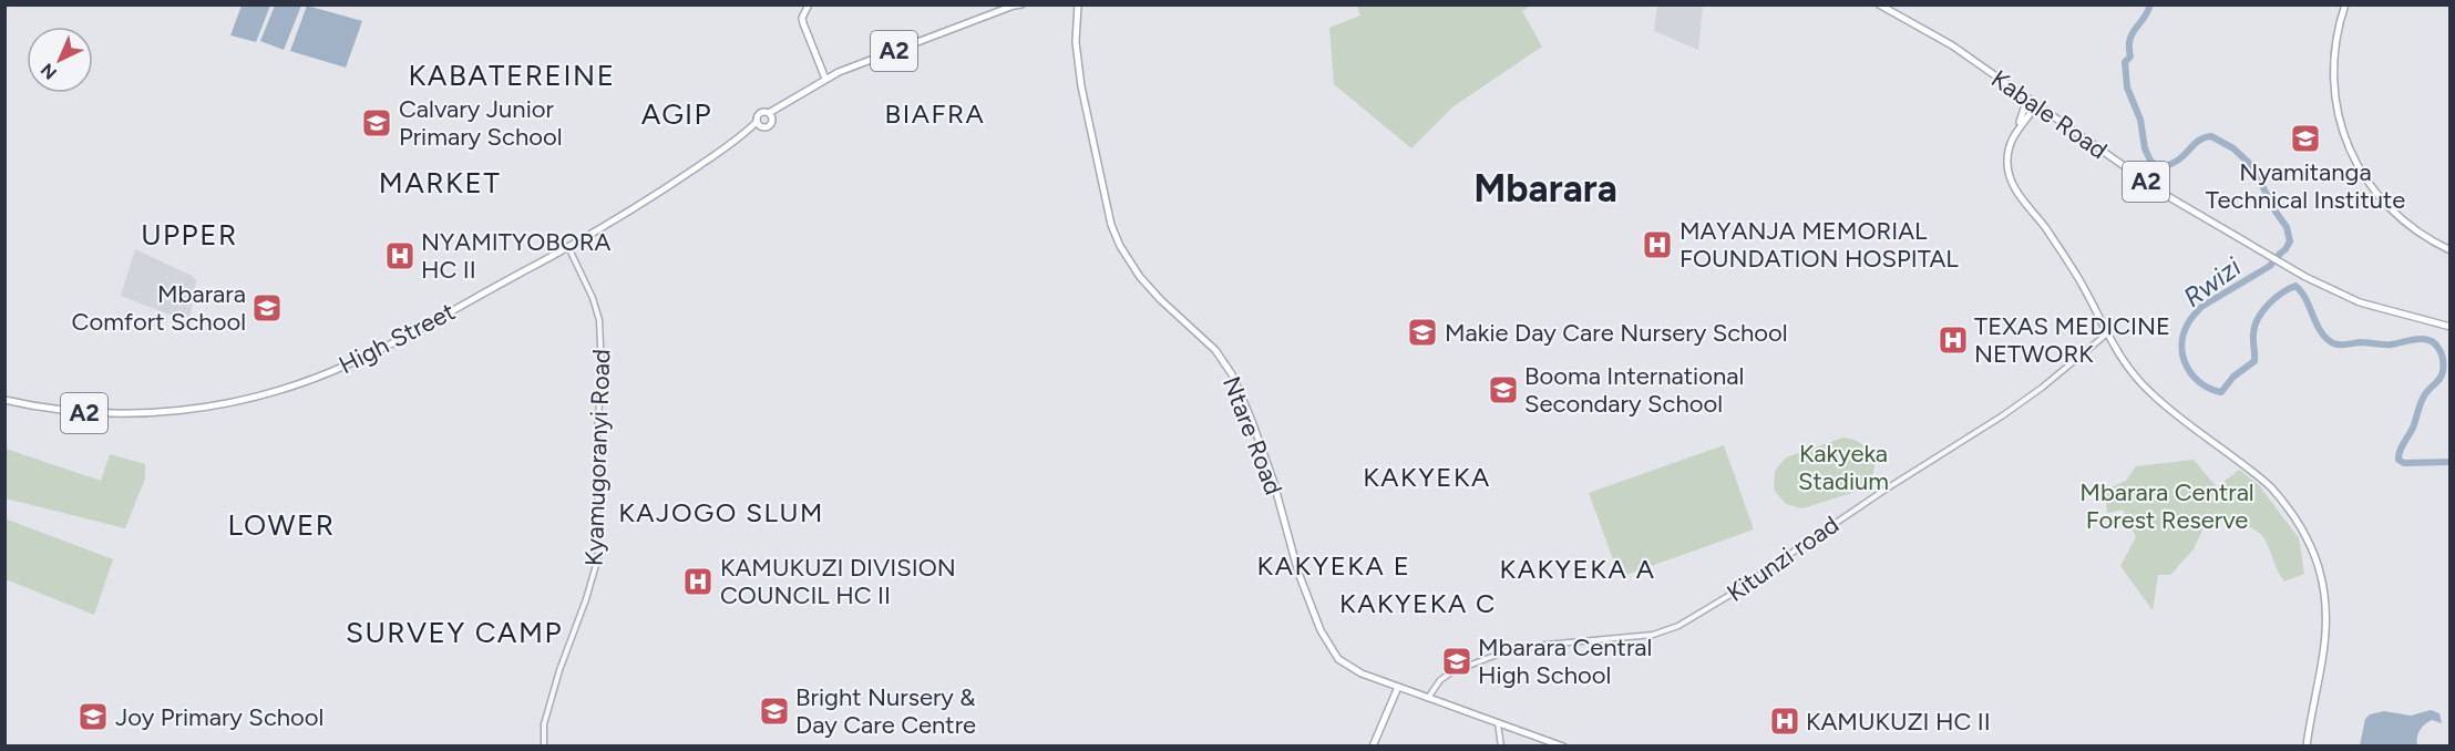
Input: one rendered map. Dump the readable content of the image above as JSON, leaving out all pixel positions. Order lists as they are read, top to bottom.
{
  "streets": {
    "main road": [
      "A2",
      "Kabale Road",
      "High Street",
      "Ntare Road"
    ],
    "street": ["Kyamugoranyi Road", "Kitunzi road"]
  },
  "crossings": [
    ["A2", "High Street"],
    ["High Street", "Kyamugoranyi Road"],
    ["Ntare Road", "Kitunzi road"]
  ],
  "districts": [
    "KABATEREINE",
    "AGIP",
    "BIAFRA",
    "MARKET",
    "Mbarara",
    "UPPER",
    "KAKYEKA",
    "KAJOGO SLUM",
    "LOWER",
    "KAKYEKA E",
    "KAKYEKA A",
    "KAKYEKA C",
    "SURVEY CAMP"
  ],
  "water": ["Rwizi"],
  "parks": ["Kakyeka Stadium", "Mbarara Central Forest Reserve"],
  "places": {
    "school or university": [
      "Calvary Junior Primary School",
      "Nyamitanga Technical Institute",
      "Mbarara Comfort School",
      "Makie Day Care Nursery School",
      "Booma International Secondary School",
      "Mbarara Central High School",
      "Bright Nursery & Day Care Centre",
      "Joy Primary School"
    ],
    "hospital": [
      "MAYANJA MEMORIAL FOUNDATION HOSPITAL",
      "NYAMITYOBORA HC II",
      "TEXAS MEDICINE NETWORK",
      "KAMUKUZI DIVISION COUNCIL HC II",
      "KAMUKUZI HC II"
    ]
  },
  "north": "bottom left"
}
